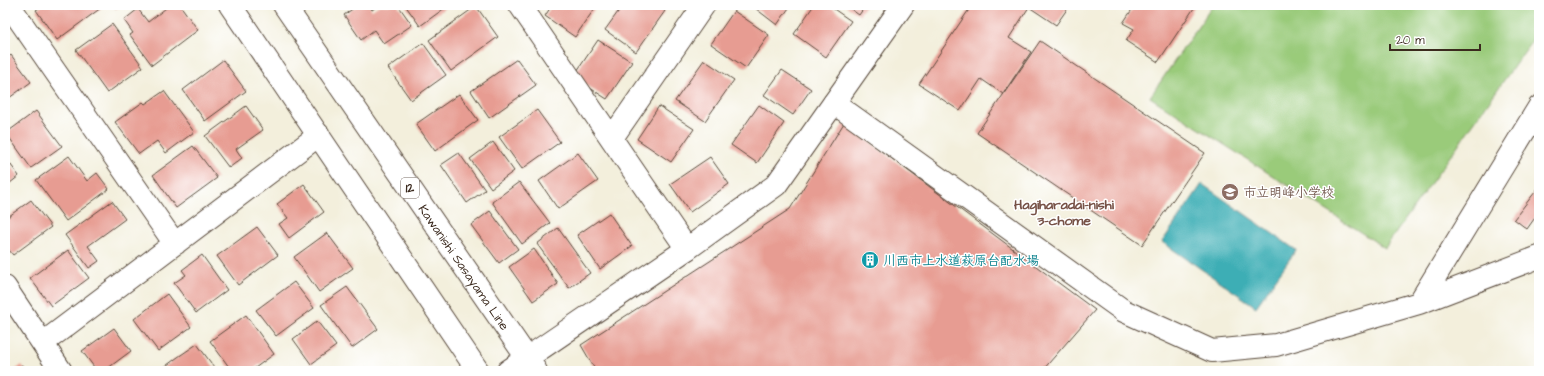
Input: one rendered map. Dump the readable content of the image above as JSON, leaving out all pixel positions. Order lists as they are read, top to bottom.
{
  "streets": {
    "street": ["12", "Kawanishi Sasayama Line"]
  },
  "districts": ["Hagiharadai-nishi 3-chome"],
  "places": {
    "school or university": ["市立明峰小学校"],
    "building": ["川西市上水道萩原台配水場"]
  },
  "scale_bar": "20 m"
}
